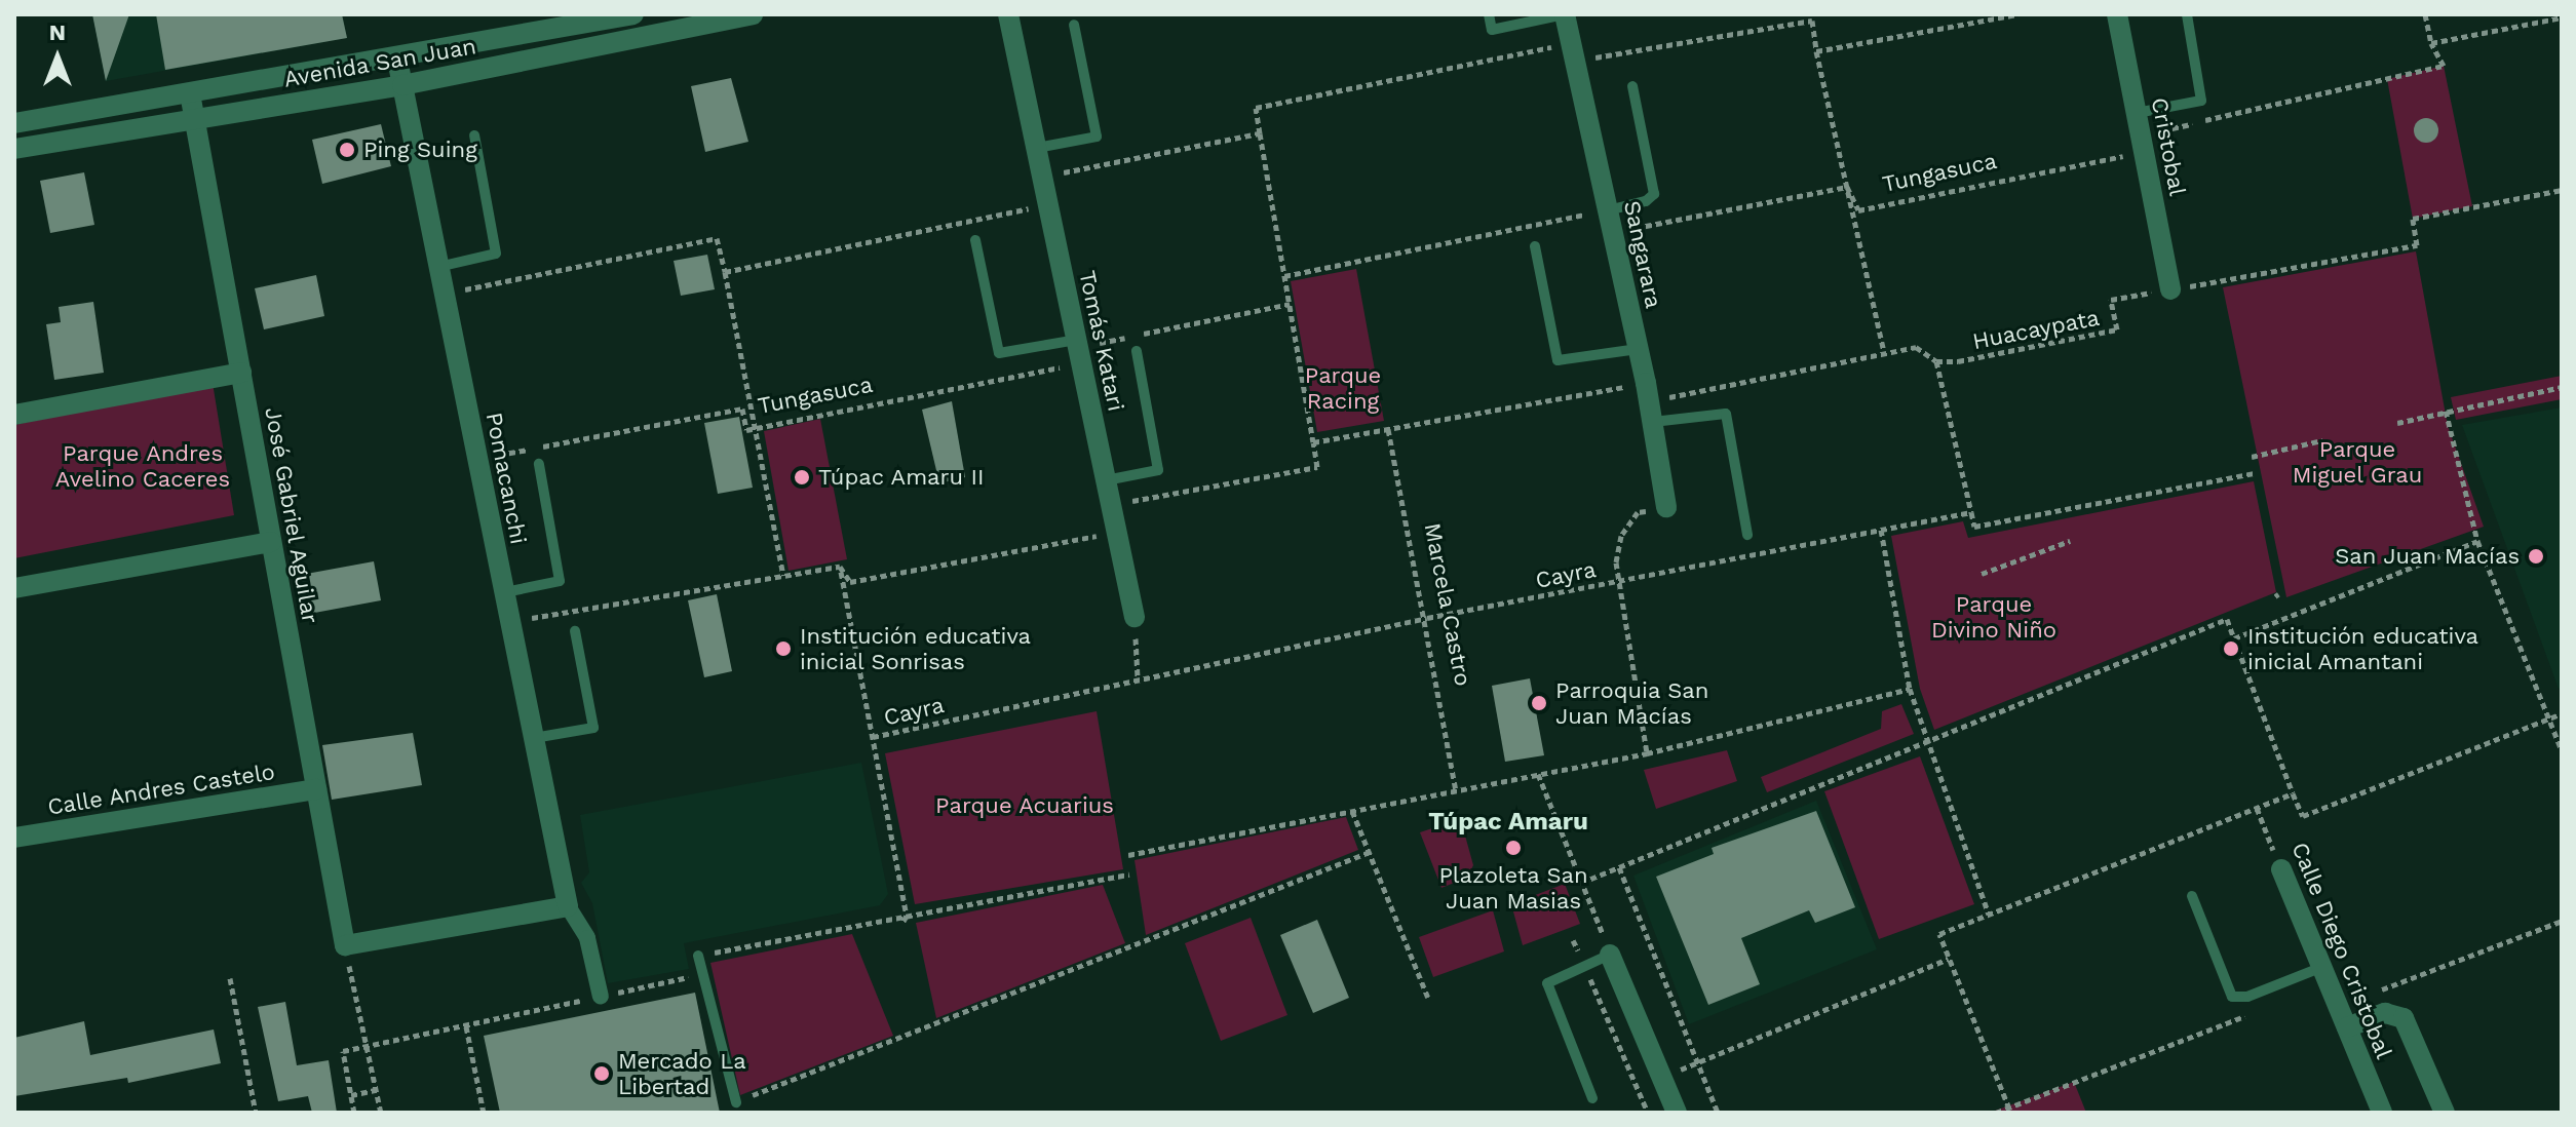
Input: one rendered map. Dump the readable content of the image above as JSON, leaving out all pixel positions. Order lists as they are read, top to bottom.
{
  "streets": {
    "street": [
      "Avenida San Juan",
      "Cristobal",
      "Sangarara",
      "Tomás Katari",
      "Pomacanchi",
      "José Gabriel Aguilar",
      "Calle Andres Castelo",
      "Calle Diego Cristobal"
    ],
    "path": [
      "Tungasuca",
      "Huacaypata",
      "Cayra",
      "Marcela Castro"
    ]
  },
  "crossings": [
    ["Avenida San Juan", "Pomacanchi"],
    ["Avenida San Juan", "José Gabriel Aguilar"],
    ["Cristobal", "Tungasuca"],
    ["Cristobal", "Huacaypata"],
    ["Tungasuca", "Tomás Katari"],
    ["Tungasuca", "Pomacanchi"],
    ["Sangarara", "Huacaypata"],
    ["Huacaypata", "Marcela Castro"],
    ["José Gabriel Aguilar", "Calle Andres Castelo"],
    ["Cayra", "Marcela Castro"]
  ],
  "districts": ["Túpac Amaru"],
  "parks": [
    "Parque Racing",
    "Parque Miguel Grau",
    "Parque Andres Avelino Caceres",
    "Parque Divino Niño",
    "Parque Acuarius"
  ],
  "places": [
    "Ping Suing",
    "Túpac Amaru II",
    "San Juan Macías",
    "Institución educativa inicial Sonrisas",
    "Institución educativa inicial Amantani",
    "Parroquia San Juan Macías",
    "Plazoleta San Juan Masias",
    "Mercado La Libertad"
  ],
  "north": "top"
}
